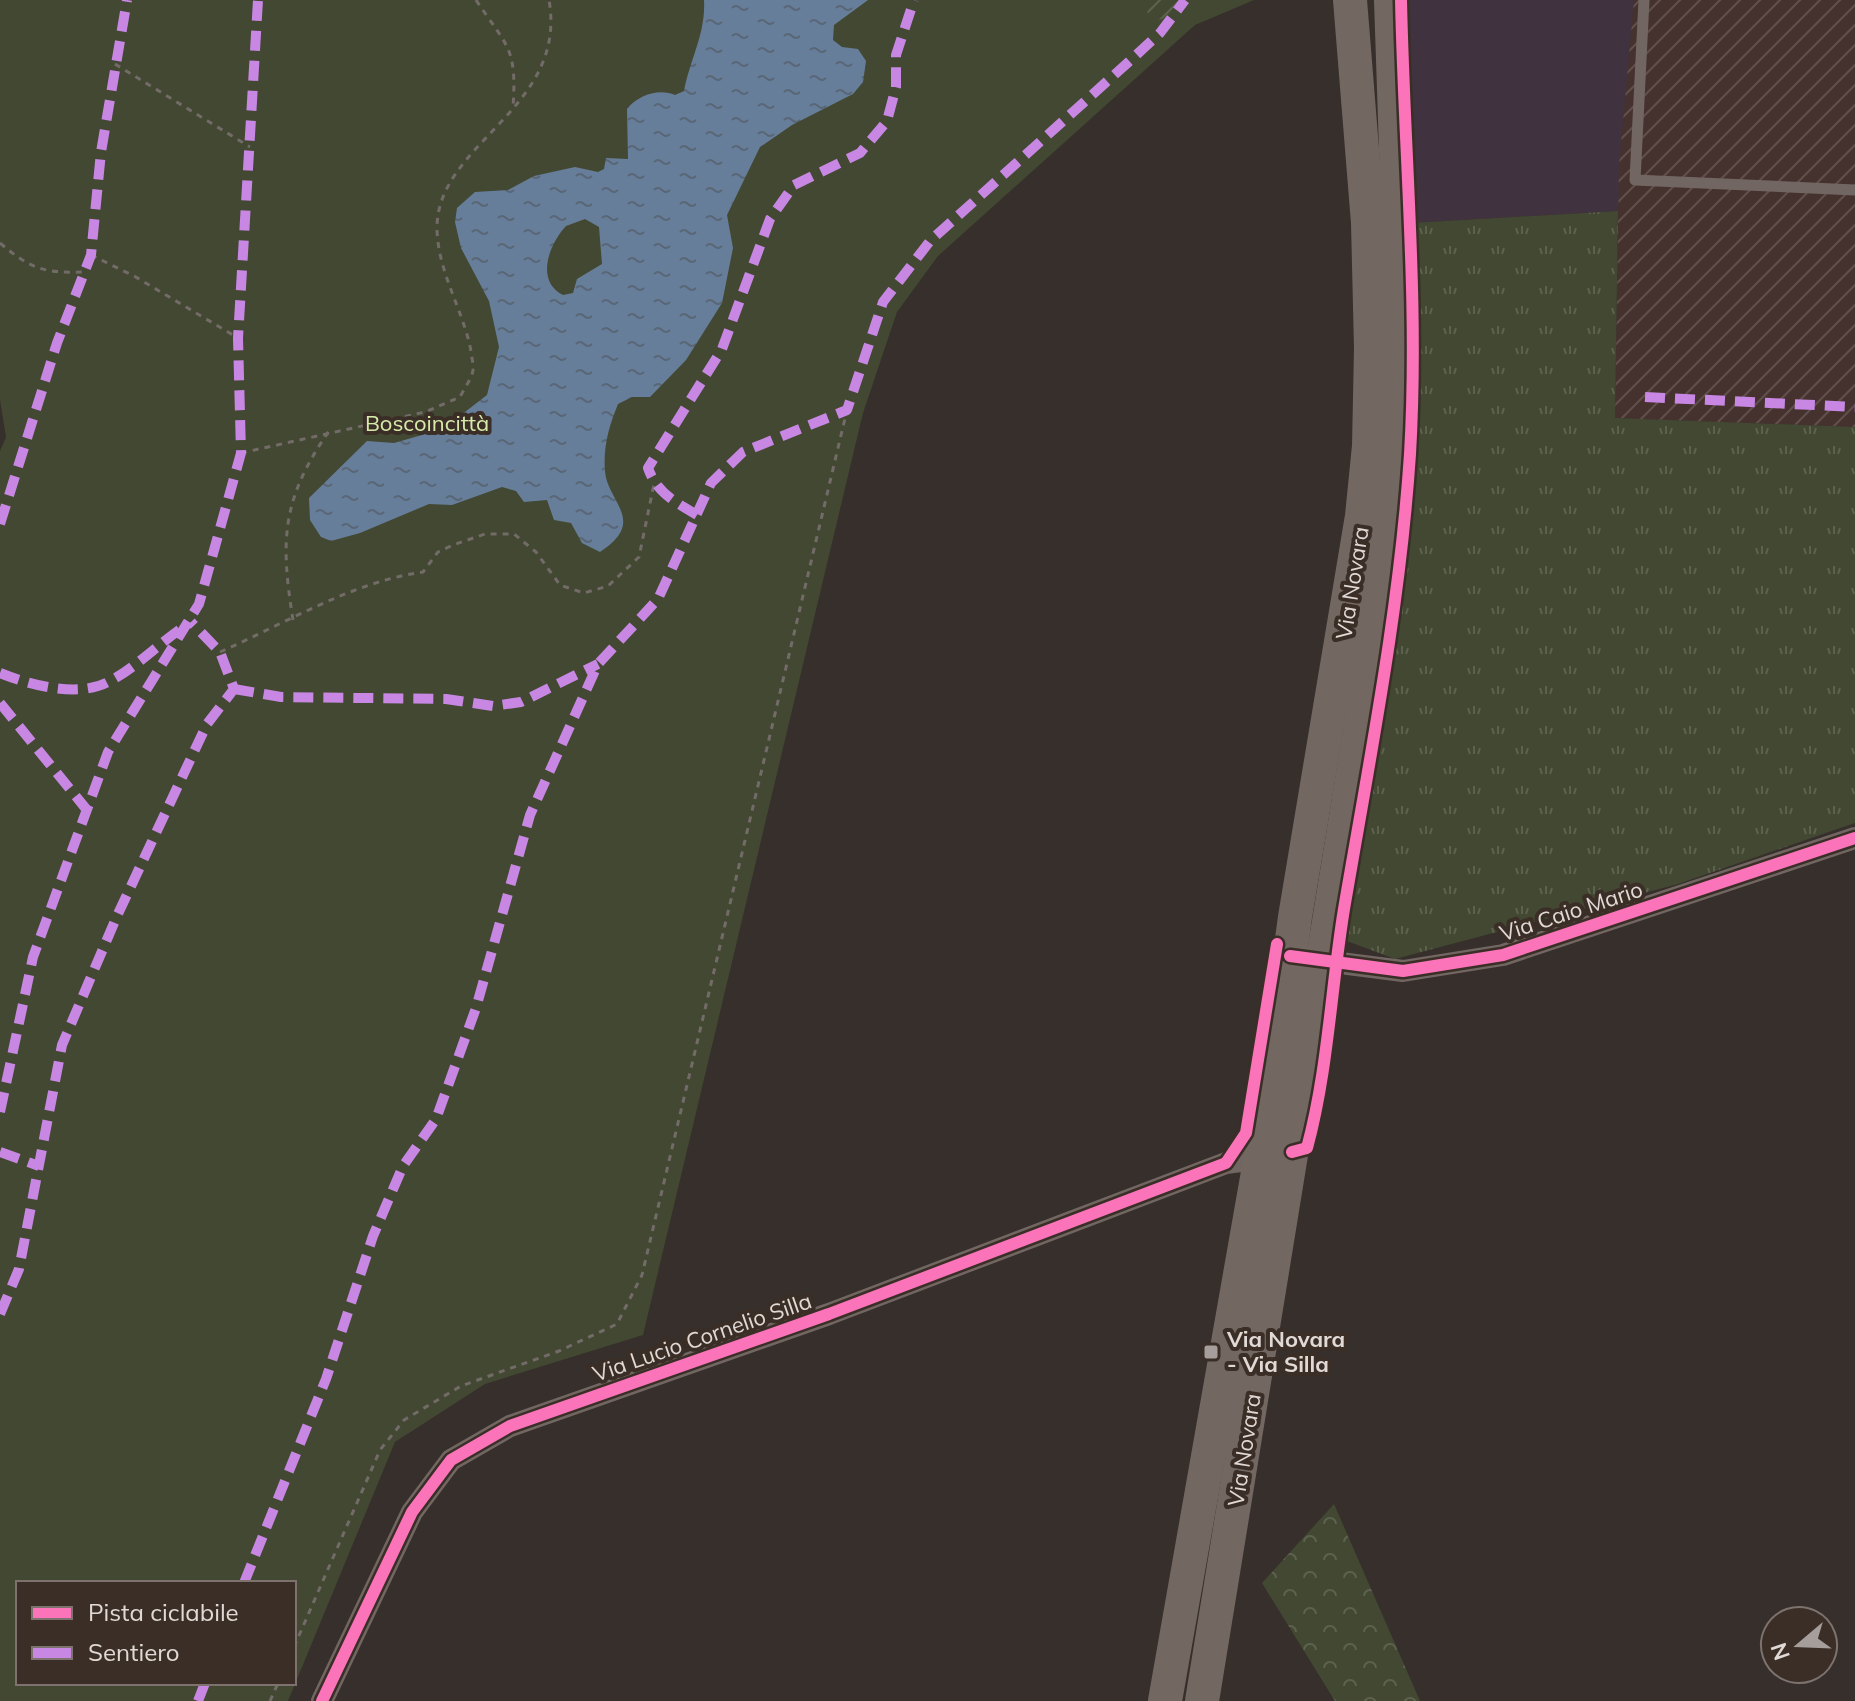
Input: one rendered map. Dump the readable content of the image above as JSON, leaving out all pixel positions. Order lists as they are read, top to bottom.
{
  "streets": {
    "main road": ["Via Novara"],
    "street": ["Via Caio Mario", "Via Lucio Cornelio Silla"]
  },
  "crossings": [
    ["Via Novara", "Via Caio Mario"],
    ["Via Novara", "Via Lucio Cornelio Silla"]
  ],
  "parks": ["Boscoincittà"],
  "places": {
    "transit": ["Via Novara - Via Silla"]
  },
  "legend": ["Pista ciclabile", "Sentiero"],
  "north": "left"
}
